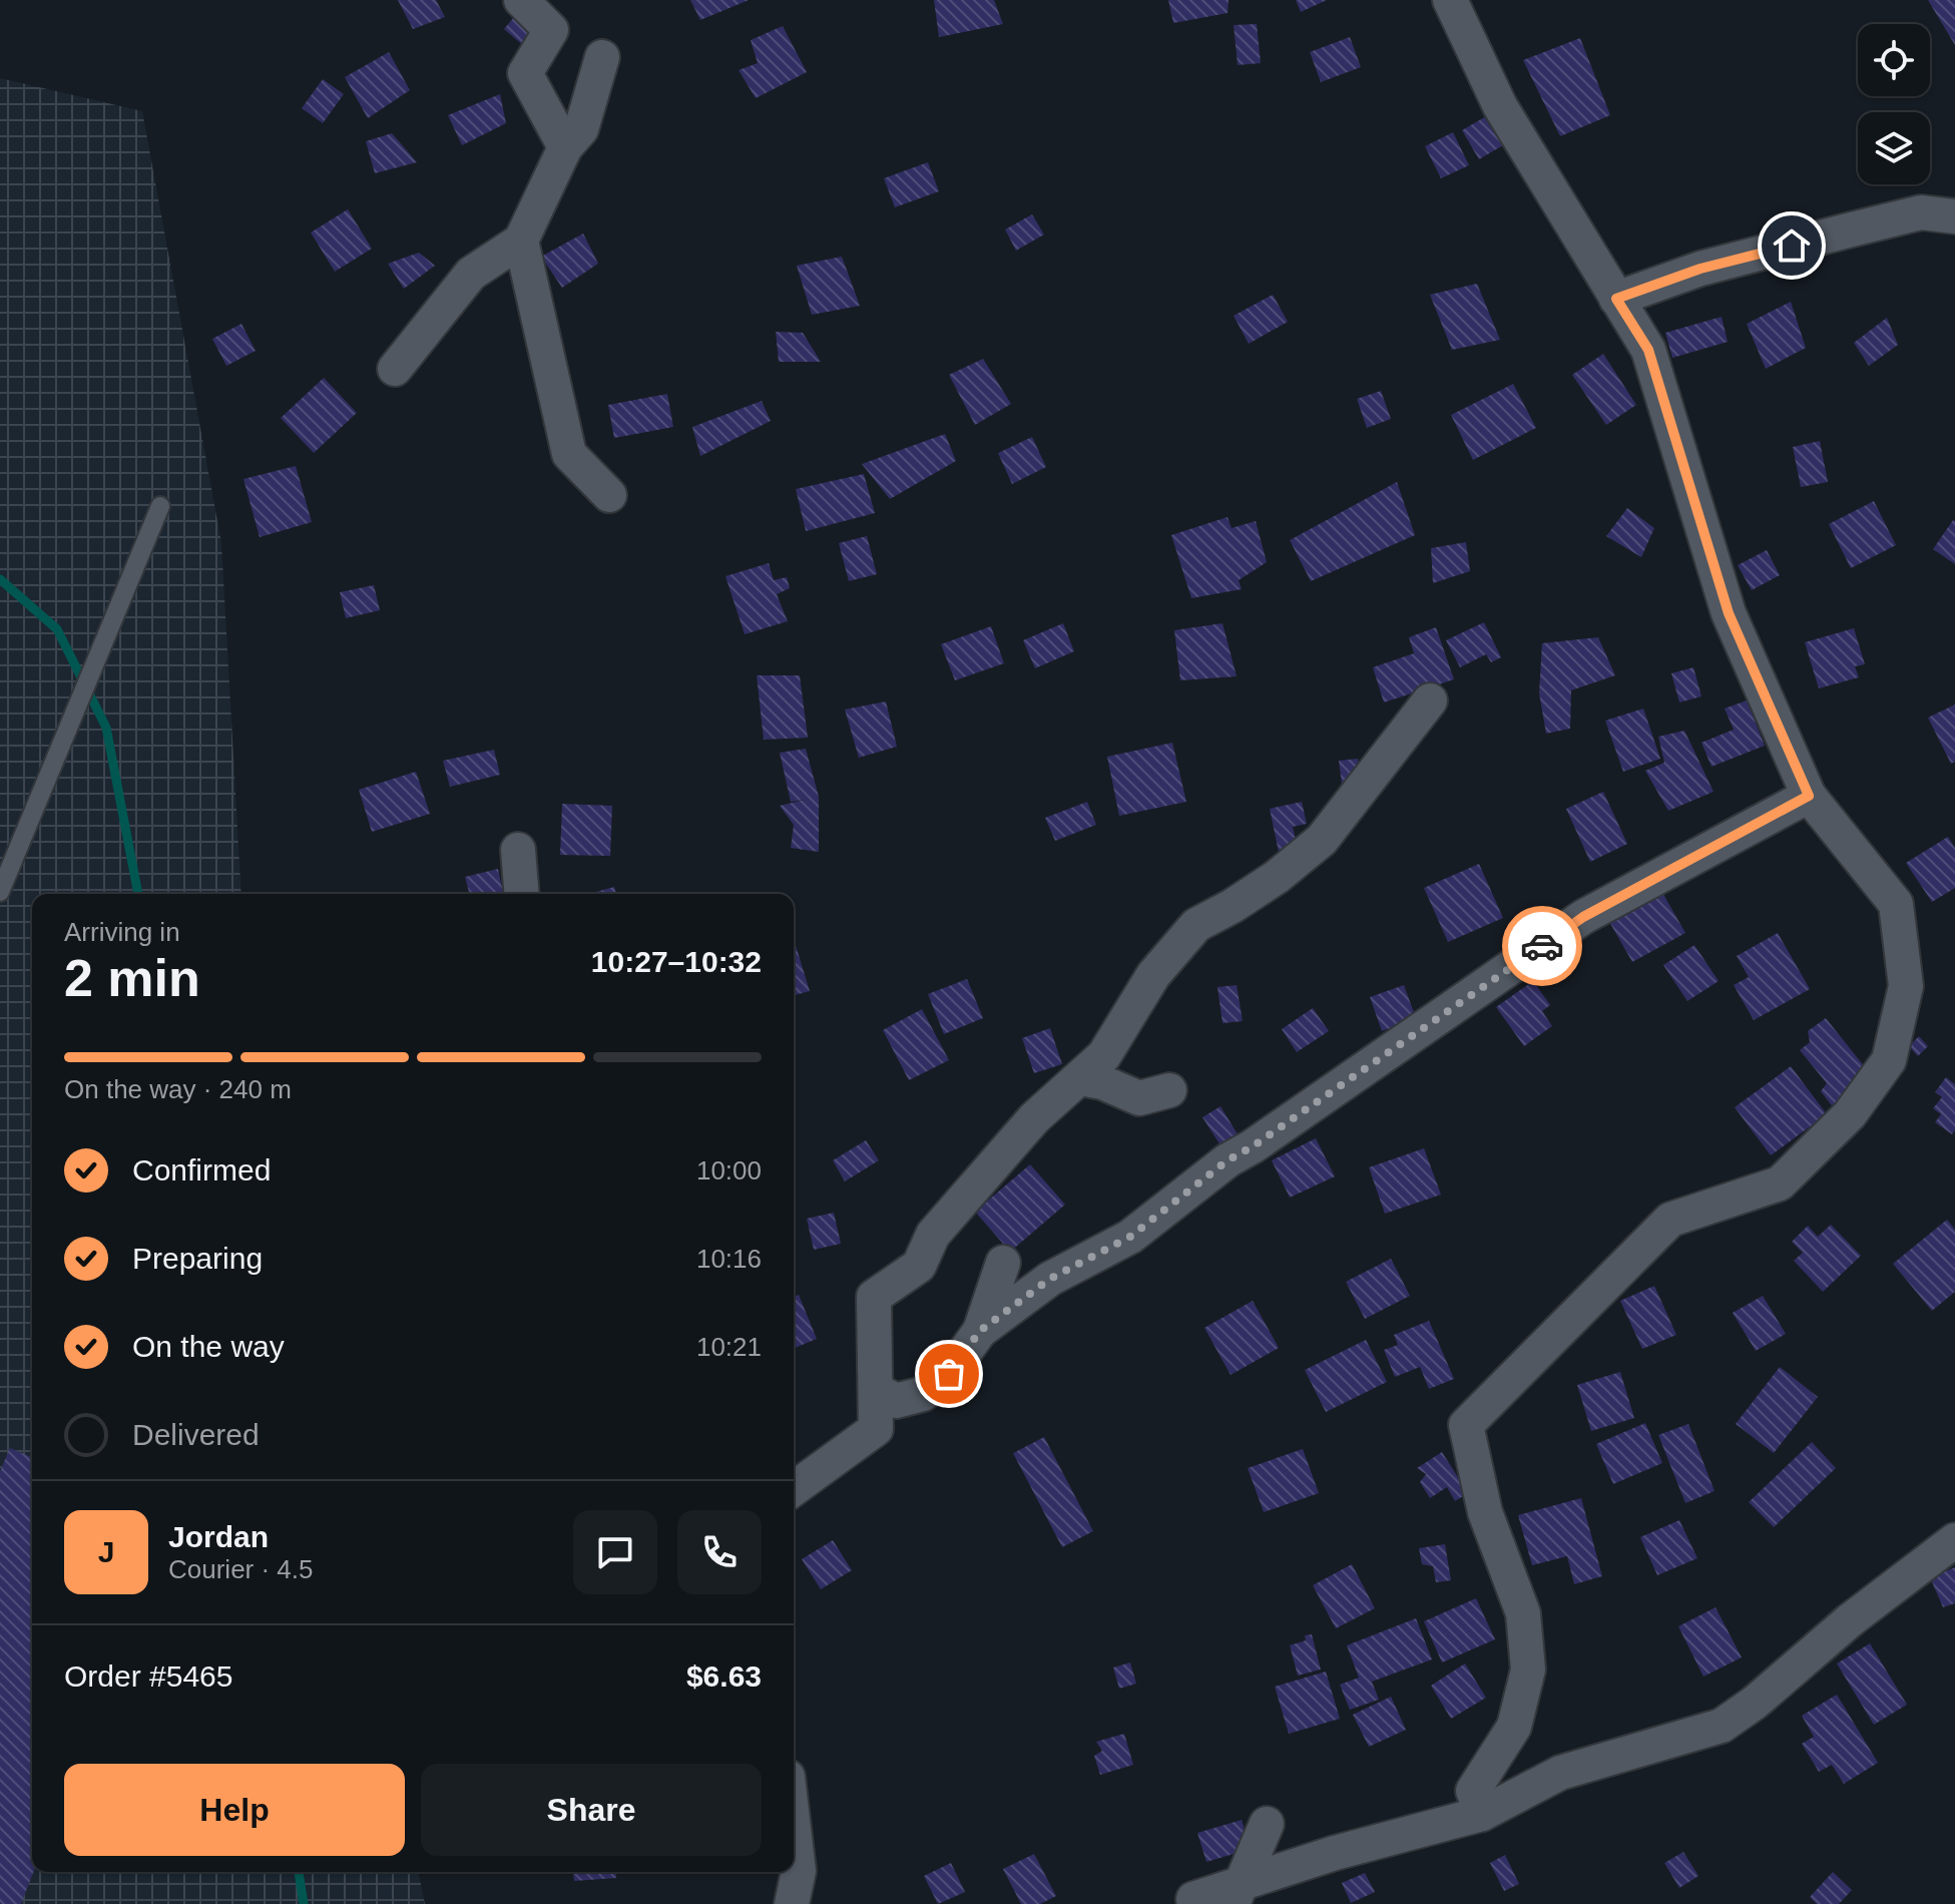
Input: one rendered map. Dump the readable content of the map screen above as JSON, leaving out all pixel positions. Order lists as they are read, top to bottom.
{
  "page": {
    "heading": ["2 min", "Arriving in", "10:27–10:32"],
    "panel": [
      "Jordan",
      "Courier · 4.5",
      "Order #5465",
      "$6.63"
    ],
    "bar": "On the way · 240 m",
    "list": [
      ["Confirmed", "10:00"],
      ["Preparing", "10:16"],
      ["On the way", "10:21"],
      "Delivered"
    ],
    "round": "J",
    "buttons": ["Help", "Share"]
  }
}
